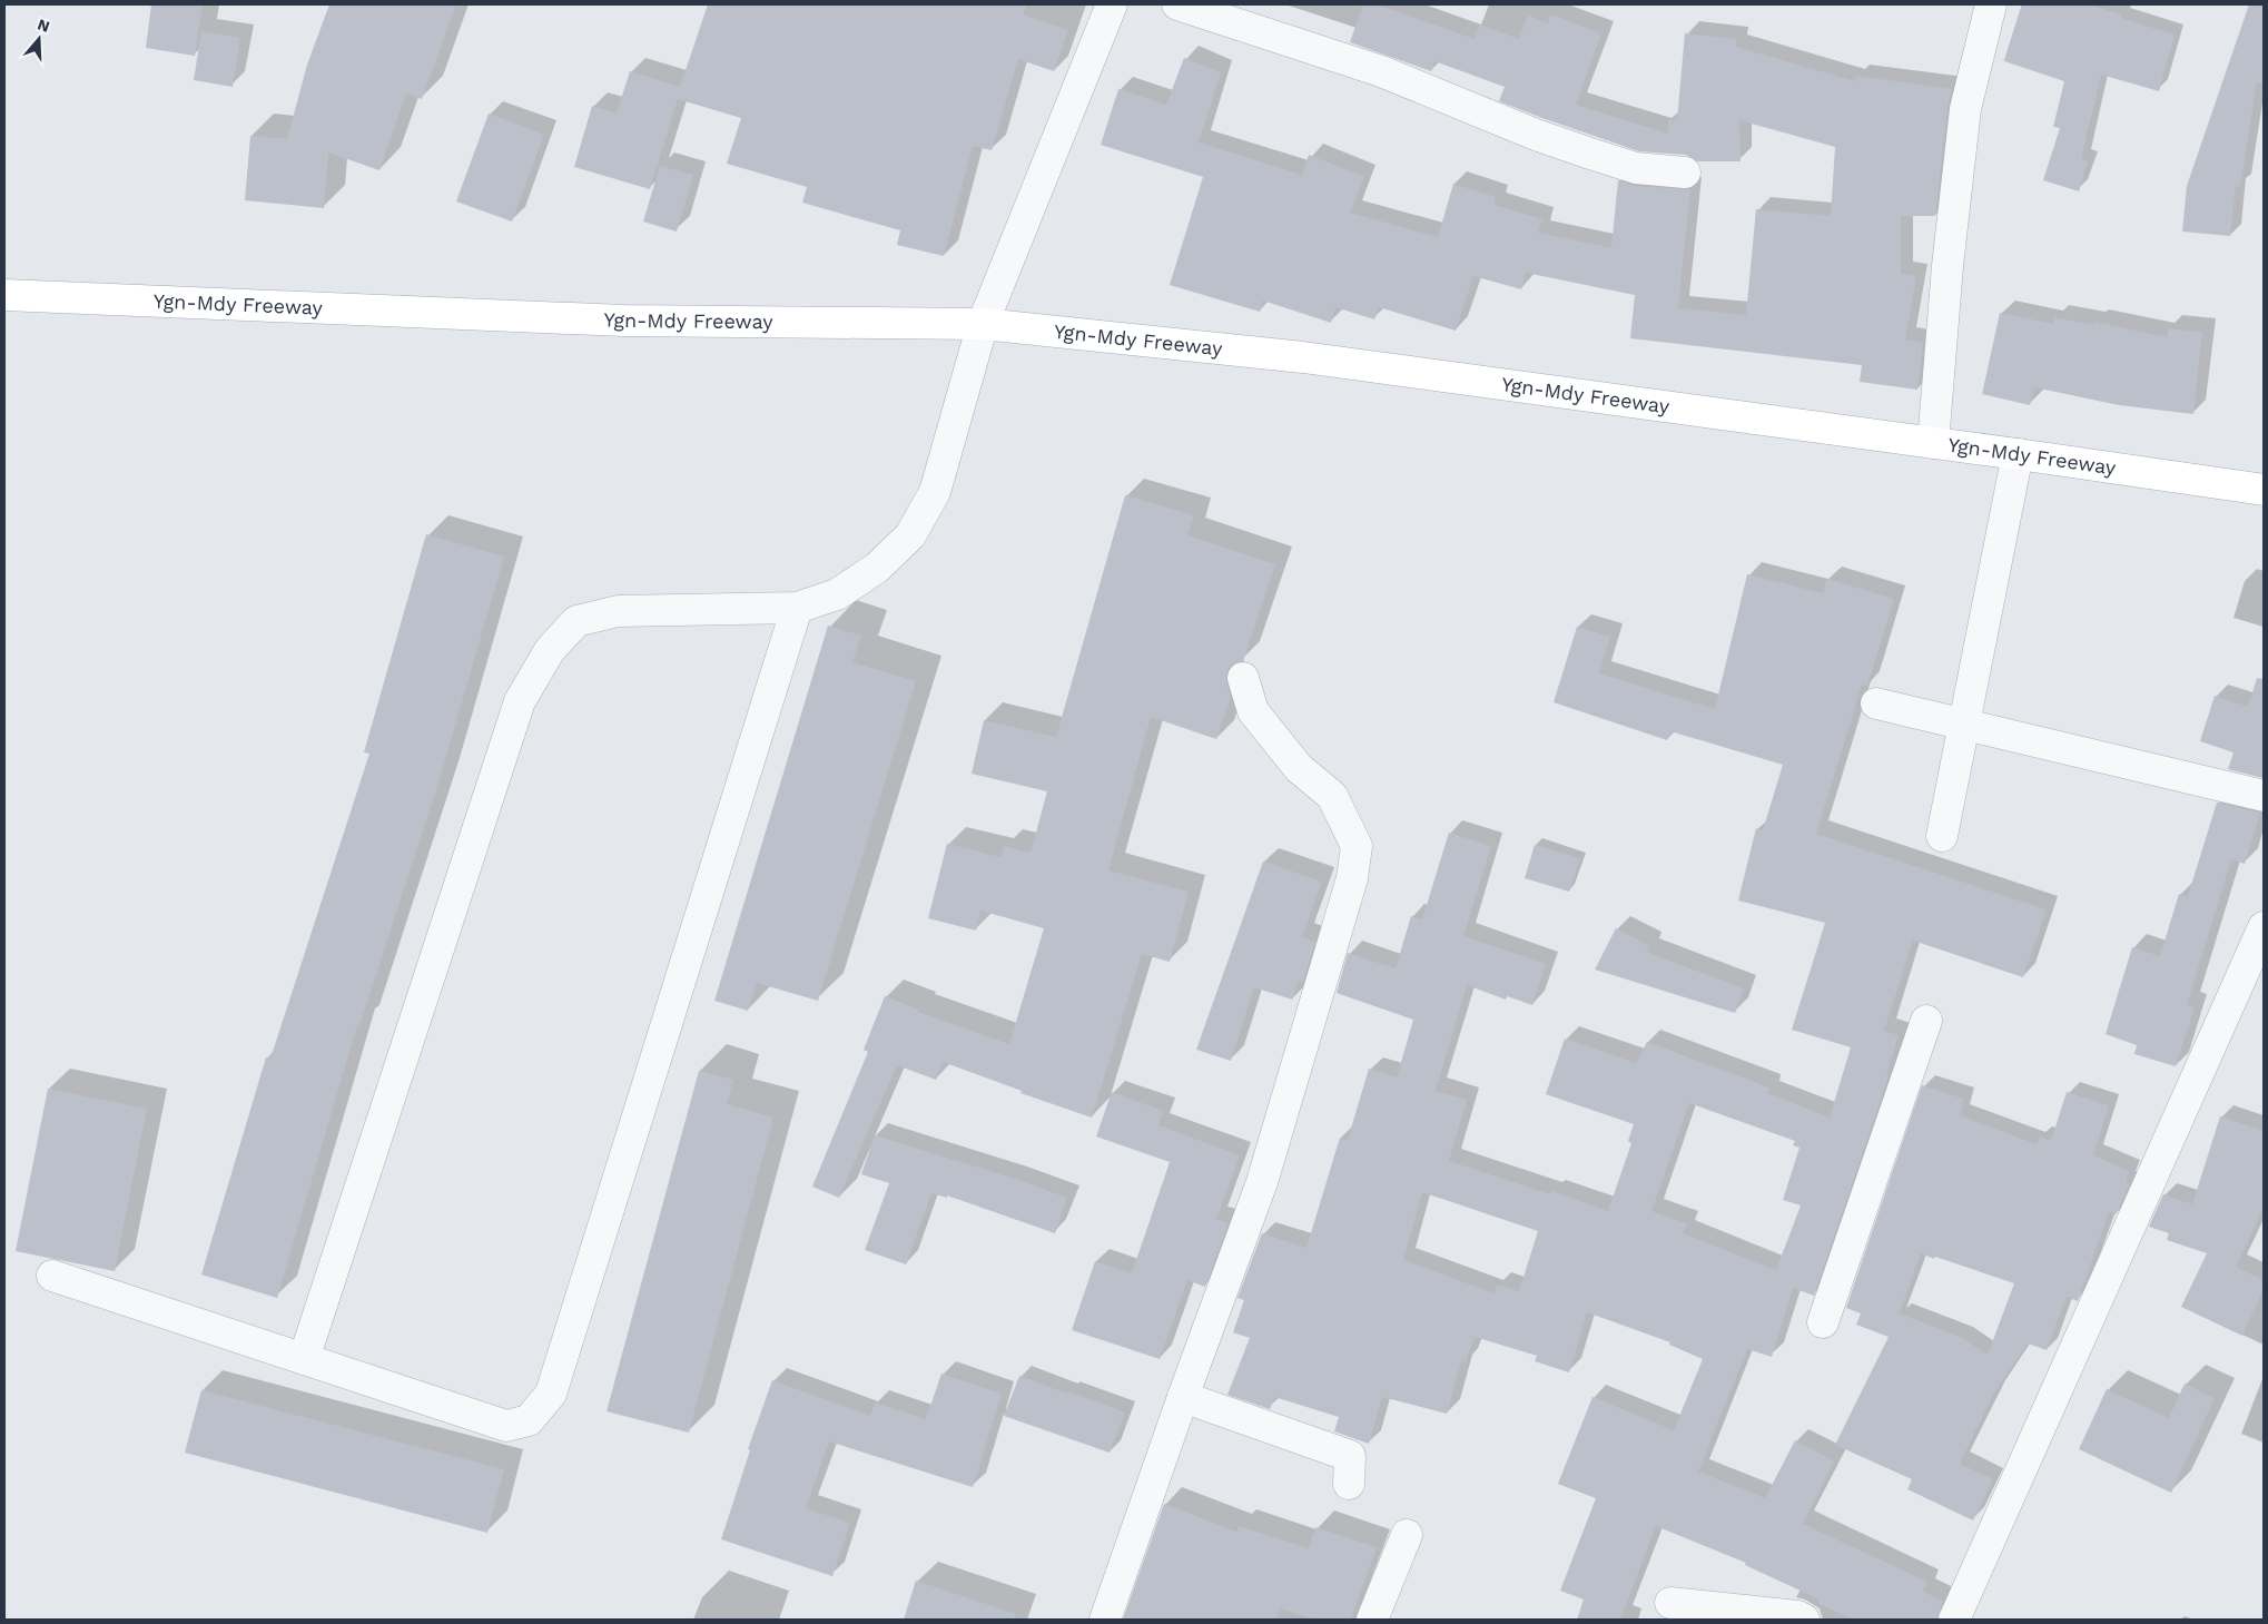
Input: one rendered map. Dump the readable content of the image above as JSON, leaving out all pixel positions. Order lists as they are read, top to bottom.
{
  "streets": {
    "main road": ["Ygn-Mdy Freeway"]
  },
  "north": "top"
}
